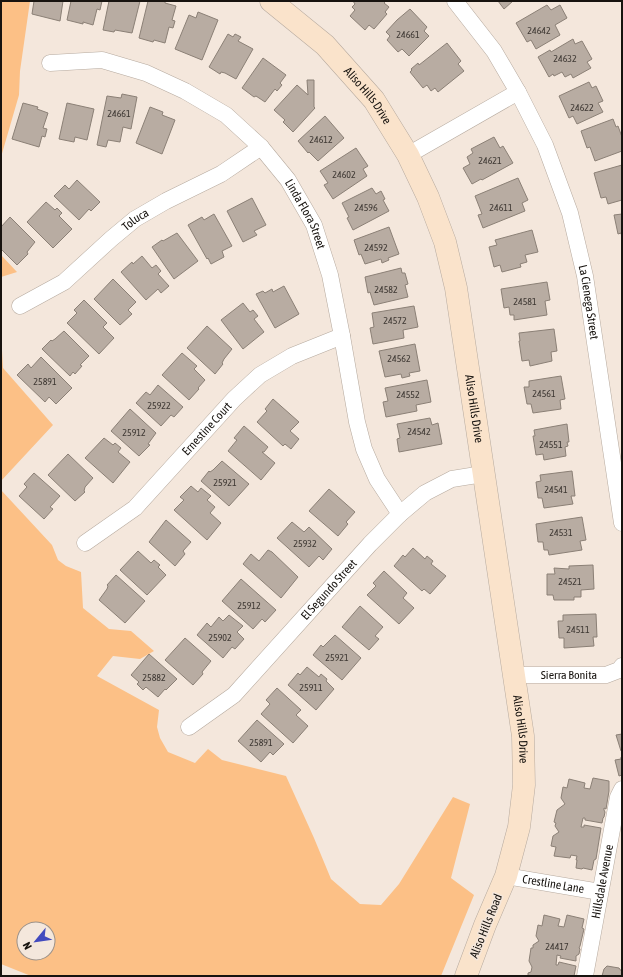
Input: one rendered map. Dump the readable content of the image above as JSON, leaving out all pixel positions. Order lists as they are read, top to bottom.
{
  "streets": {
    "street": [
      "Aliso Hills Drive",
      "Linda Flora Street",
      "Toluca",
      "La Cienega Street",
      "Ernestine Court",
      "El Segundo Street",
      "Sierra Bonita",
      "Hillsdale Avenue",
      "Crestline Lane",
      "Aliso Hills Road"
    ]
  },
  "crossings": [
    ["Aliso Hills Drive", "El Segundo Street"],
    ["Aliso Hills Drive", "Sierra Bonita"],
    ["Aliso Hills Drive", "Crestline Lane"],
    ["Aliso Hills Drive", "Aliso Hills Road"],
    ["Linda Flora Street", "Toluca"],
    ["Linda Flora Street", "Ernestine Court"],
    ["Linda Flora Street", "El Segundo Street"],
    ["Hillsdale Avenue", "Crestline Lane"],
    ["Crestline Lane", "Aliso Hills Road"]
  ],
  "house_numbers": [
    "24642",
    "24661",
    "24632",
    "24622",
    "24661",
    "24612",
    "24621",
    "24602",
    "24596",
    "24611",
    "24592",
    "24582",
    "24581",
    "24572",
    "24562",
    "25891",
    "24561",
    "24552",
    "25922",
    "24542",
    "25912",
    "24551",
    "25921",
    "24541",
    "24531",
    "25932",
    "24521",
    "25912",
    "24511",
    "25902",
    "25921",
    "25882",
    "25911",
    "25891",
    "24417"
  ],
  "north": "bottom left"
}
